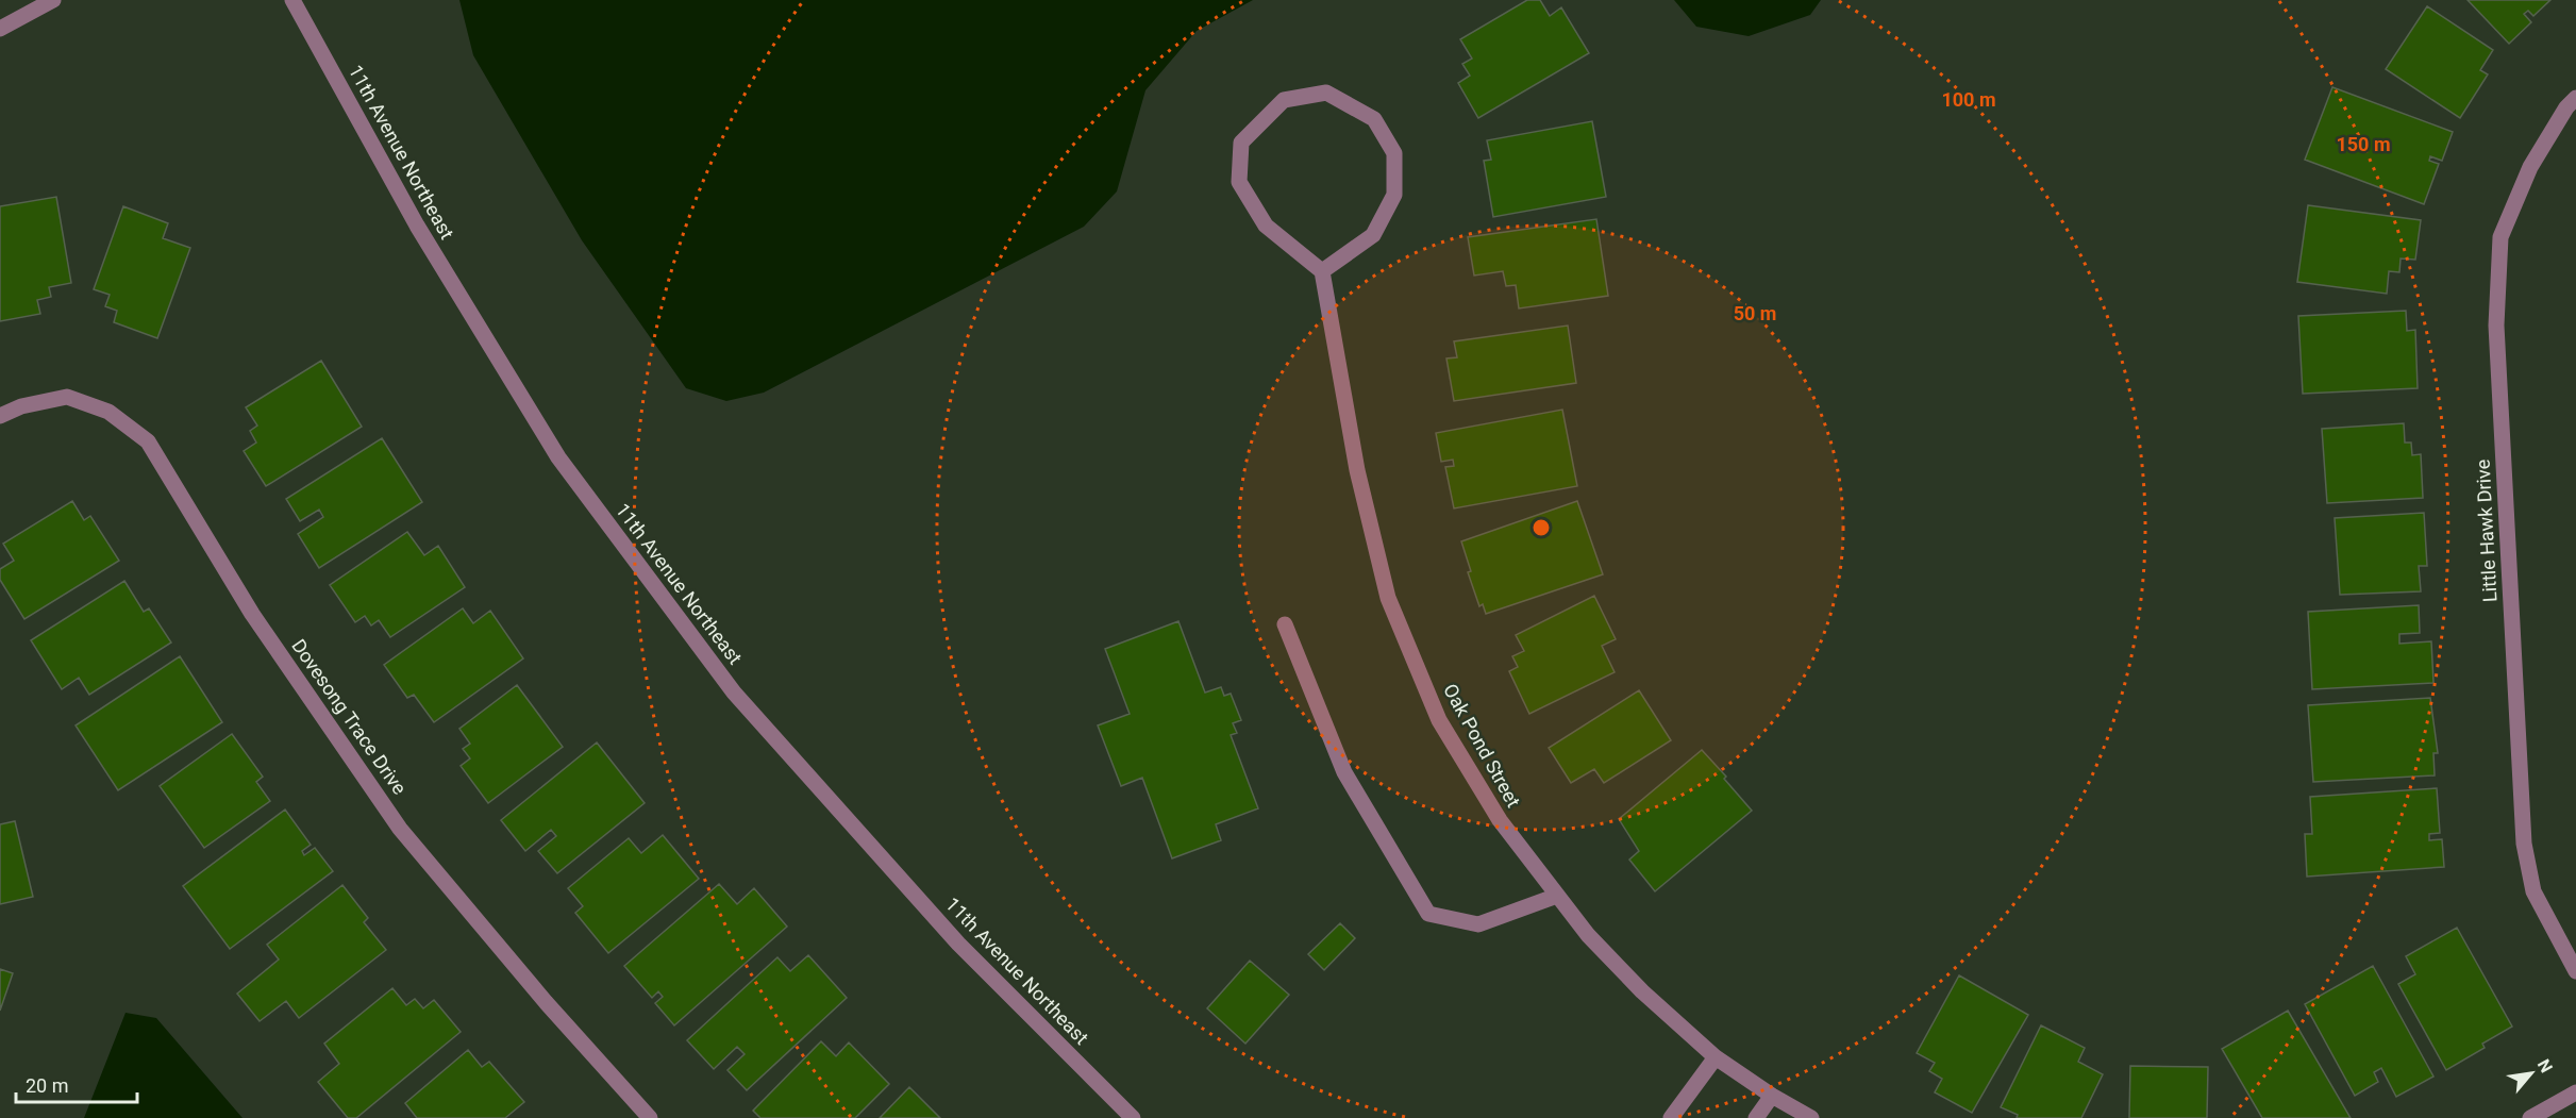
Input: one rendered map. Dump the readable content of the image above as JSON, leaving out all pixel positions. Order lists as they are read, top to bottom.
{
  "streets": {
    "street": [
      "11th Avenue Northeast",
      "Little Hawk Drive",
      "Dovesong Trace Drive",
      "Oak Pond Street"
    ]
  },
  "scale_bar": "20 m",
  "north": "top right",
  "rings": ["100 m", "150 m", "50 m"]
}
